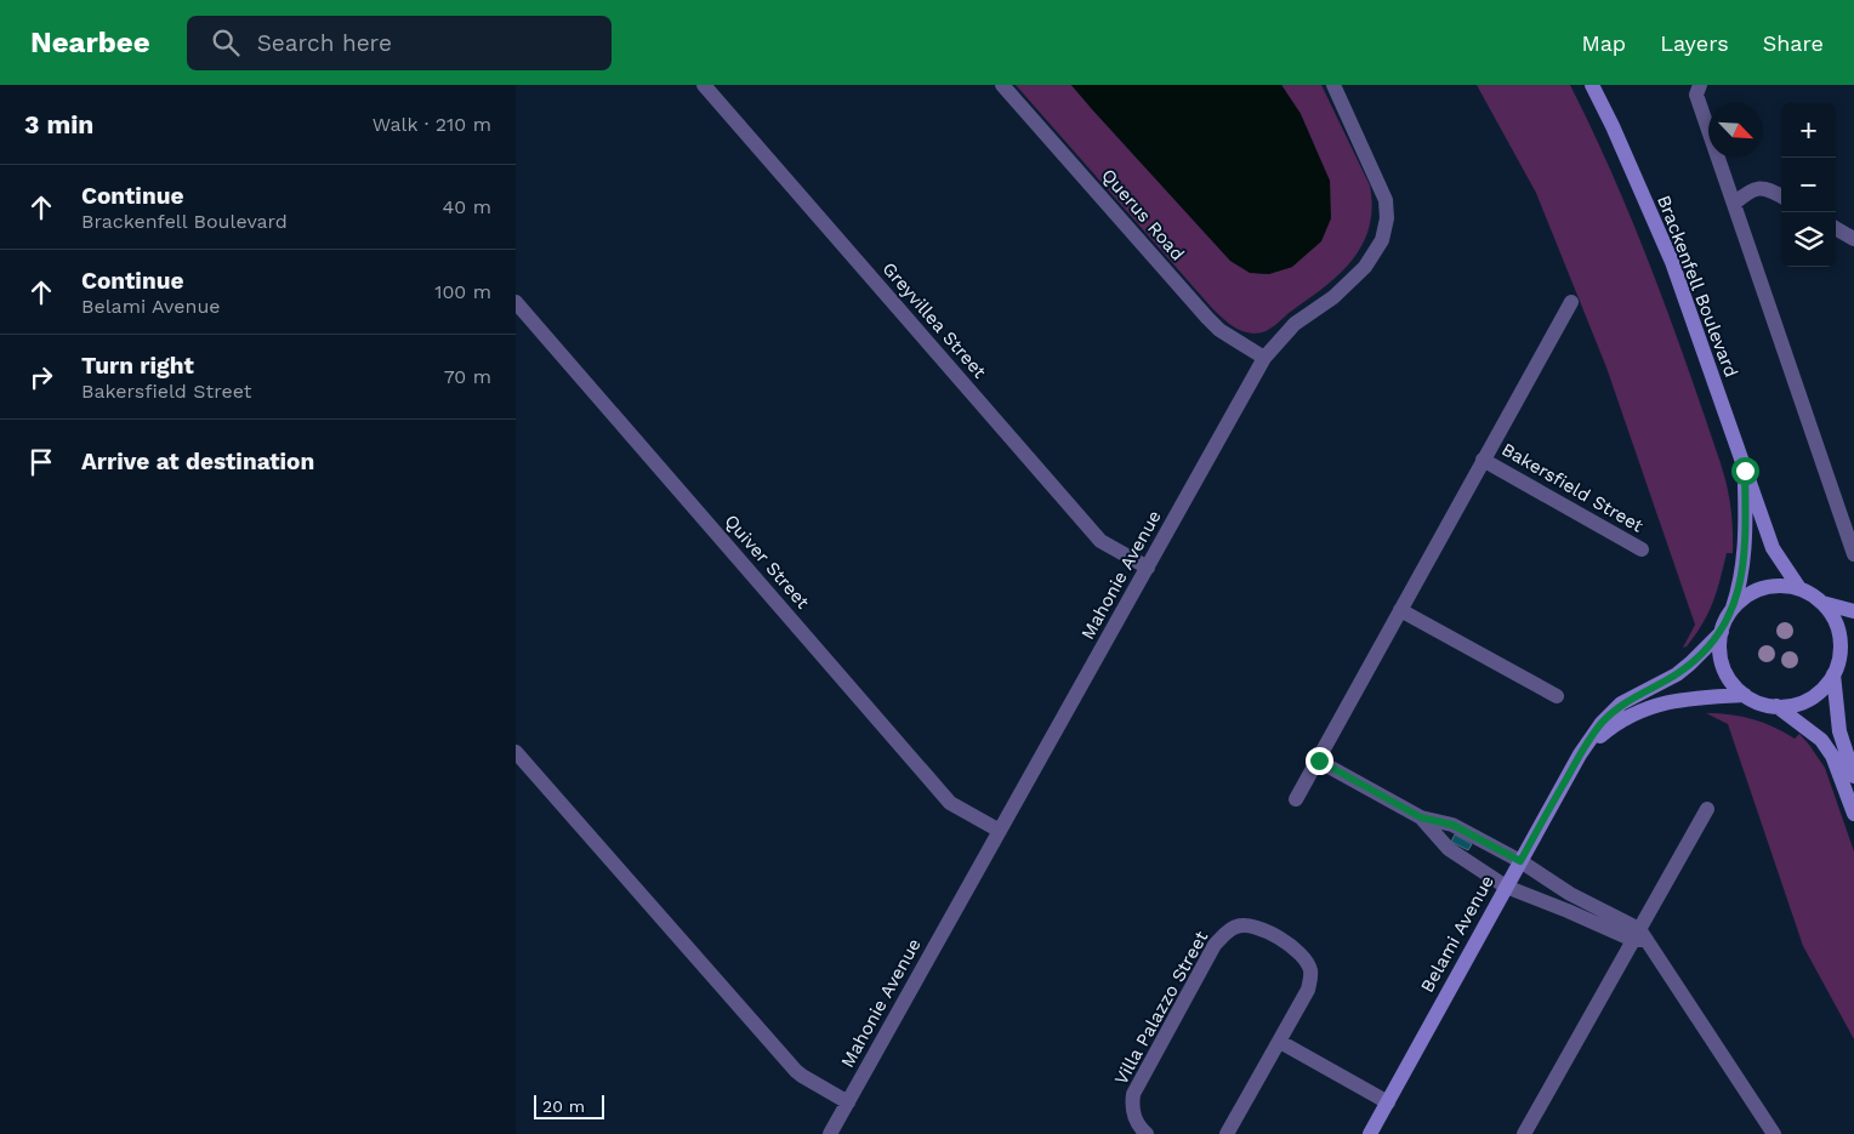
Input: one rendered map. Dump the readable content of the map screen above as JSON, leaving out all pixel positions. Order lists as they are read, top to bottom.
{
  "streets": {
    "street": [
      "Querus Road",
      "Brackenfell Boulevard",
      "Greyvillea Street",
      "Bakersfield Street",
      "Quiver Street",
      "Mahonie Avenue",
      "Belami Avenue",
      "Villa Palazzo Street"
    ]
  },
  "crossings": [
    ["Querus Road", "Mahonie Avenue"],
    ["Brackenfell Boulevard", "Belami Avenue"],
    ["Greyvillea Street", "Mahonie Avenue"],
    ["Quiver Street", "Mahonie Avenue"]
  ],
  "scale_bar": "20 m",
  "north": "bottom right",
  "page": {
    "header": "Nearbee",
    "search": "Search here",
    "nav": ["Map", "Layers", "Share"],
    "heading": ["3 min", "Walk · 210 m"],
    "map_buttons": ["+", "−"],
    "list": [
      ["Continue", "Brackenfell Boulevard", "40 m"],
      ["Continue", "Belami Avenue", "100 m"],
      ["Turn right", "Bakersfield Street", "70 m"],
      "Arrive at destination"
    ],
    "scale": "20 m"
  }
}
